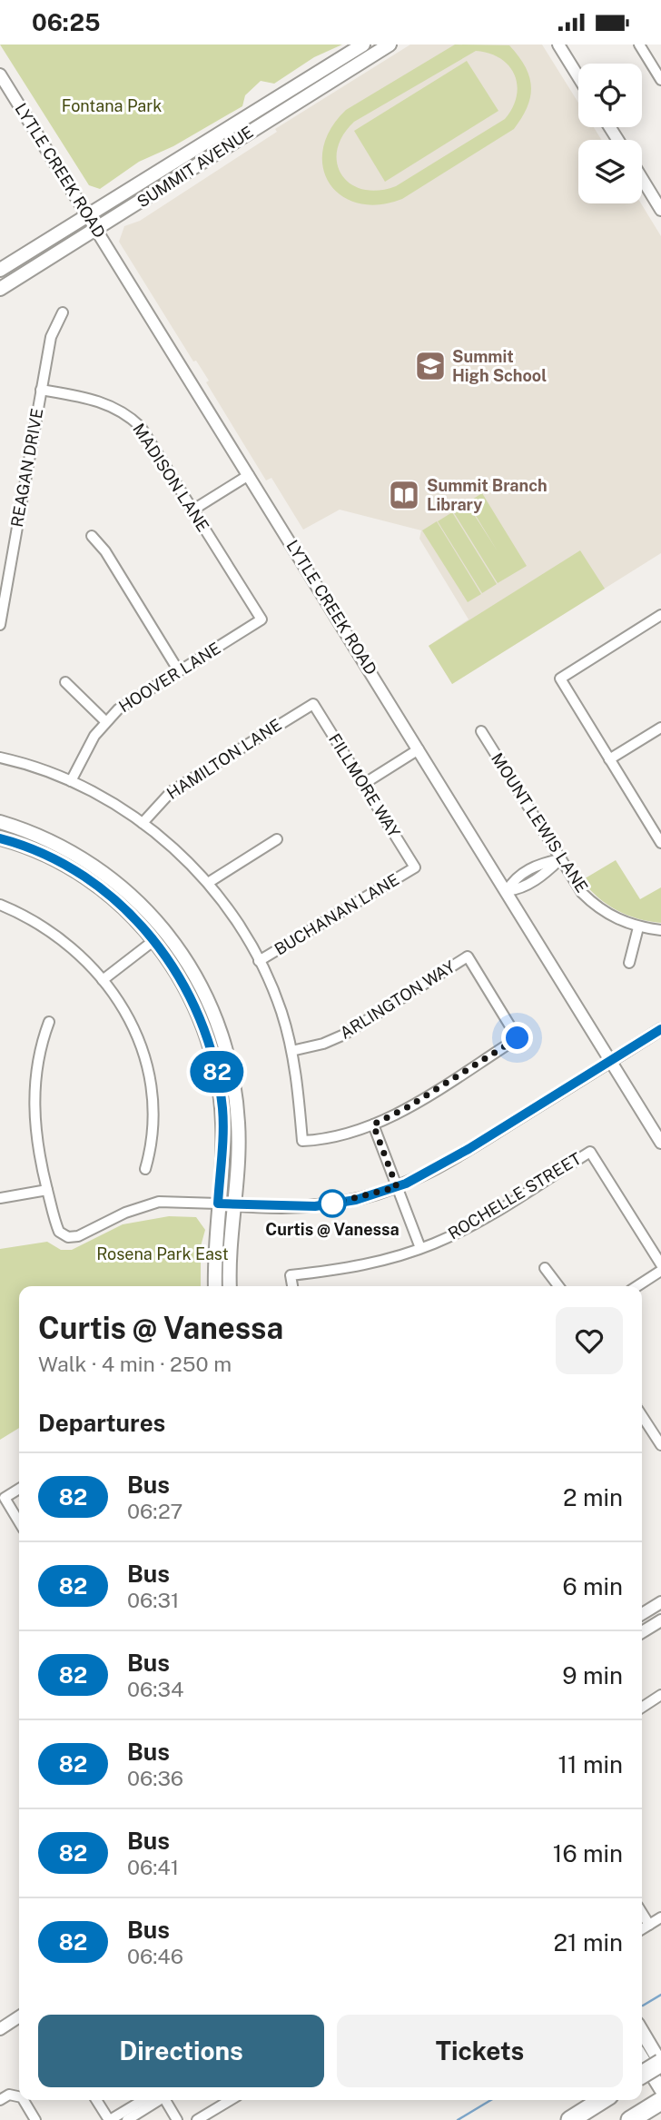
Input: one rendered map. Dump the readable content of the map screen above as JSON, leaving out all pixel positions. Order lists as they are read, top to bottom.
{
  "streets": {
    "main road": ["SUMMIT AVENUE"],
    "street": [
      "LYTLE CREEK ROAD",
      "REAGAN DRIVE",
      "MADISON LANE",
      "HOOVER LANE",
      "HAMILTON LANE",
      "FILLMORE WAY",
      "MOUNT LEWIS LANE",
      "BUCHANAN LANE",
      "ARLINGTON WAY",
      "ROCHELLE STREET"
    ]
  },
  "crossings": [
    ["SUMMIT AVENUE", "LYTLE CREEK ROAD"],
    ["REAGAN DRIVE", "MADISON LANE"],
    ["MADISON LANE", "HOOVER LANE"],
    ["HAMILTON LANE", "FILLMORE WAY"],
    ["FILLMORE WAY", "BUCHANAN LANE"]
  ],
  "parks": ["Fontana Park", "Rosena Park East"],
  "places": {
    "school or university": ["Summit High School"],
    "library": ["Summit Branch Library"],
    "other": ["Curtis @ Vanessa"]
  },
  "lines": ["bus line 82"],
  "page": {
    "status": "06:25",
    "on_map": "82",
    "heading": [
      ["Curtis @ Vanessa", "Walk · 4 min · 250 m"],
      "Departures"
    ],
    "list": [
      {
        "mark": "82",
        "name": "Bus",
        "note": "06:27",
        "value": "2 min"
      },
      {
        "mark": "82",
        "name": "Bus",
        "note": "06:31",
        "value": "6 min"
      },
      {
        "mark": "82",
        "name": "Bus",
        "note": "06:34",
        "value": "9 min"
      },
      {
        "mark": "82",
        "name": "Bus",
        "note": "06:36",
        "value": "11 min"
      },
      {
        "mark": "82",
        "name": "Bus",
        "note": "06:41",
        "value": "16 min"
      },
      {
        "mark": "82",
        "name": "Bus",
        "note": "06:46",
        "value": "21 min"
      }
    ],
    "buttons": ["Directions", "Tickets"]
  }
}
